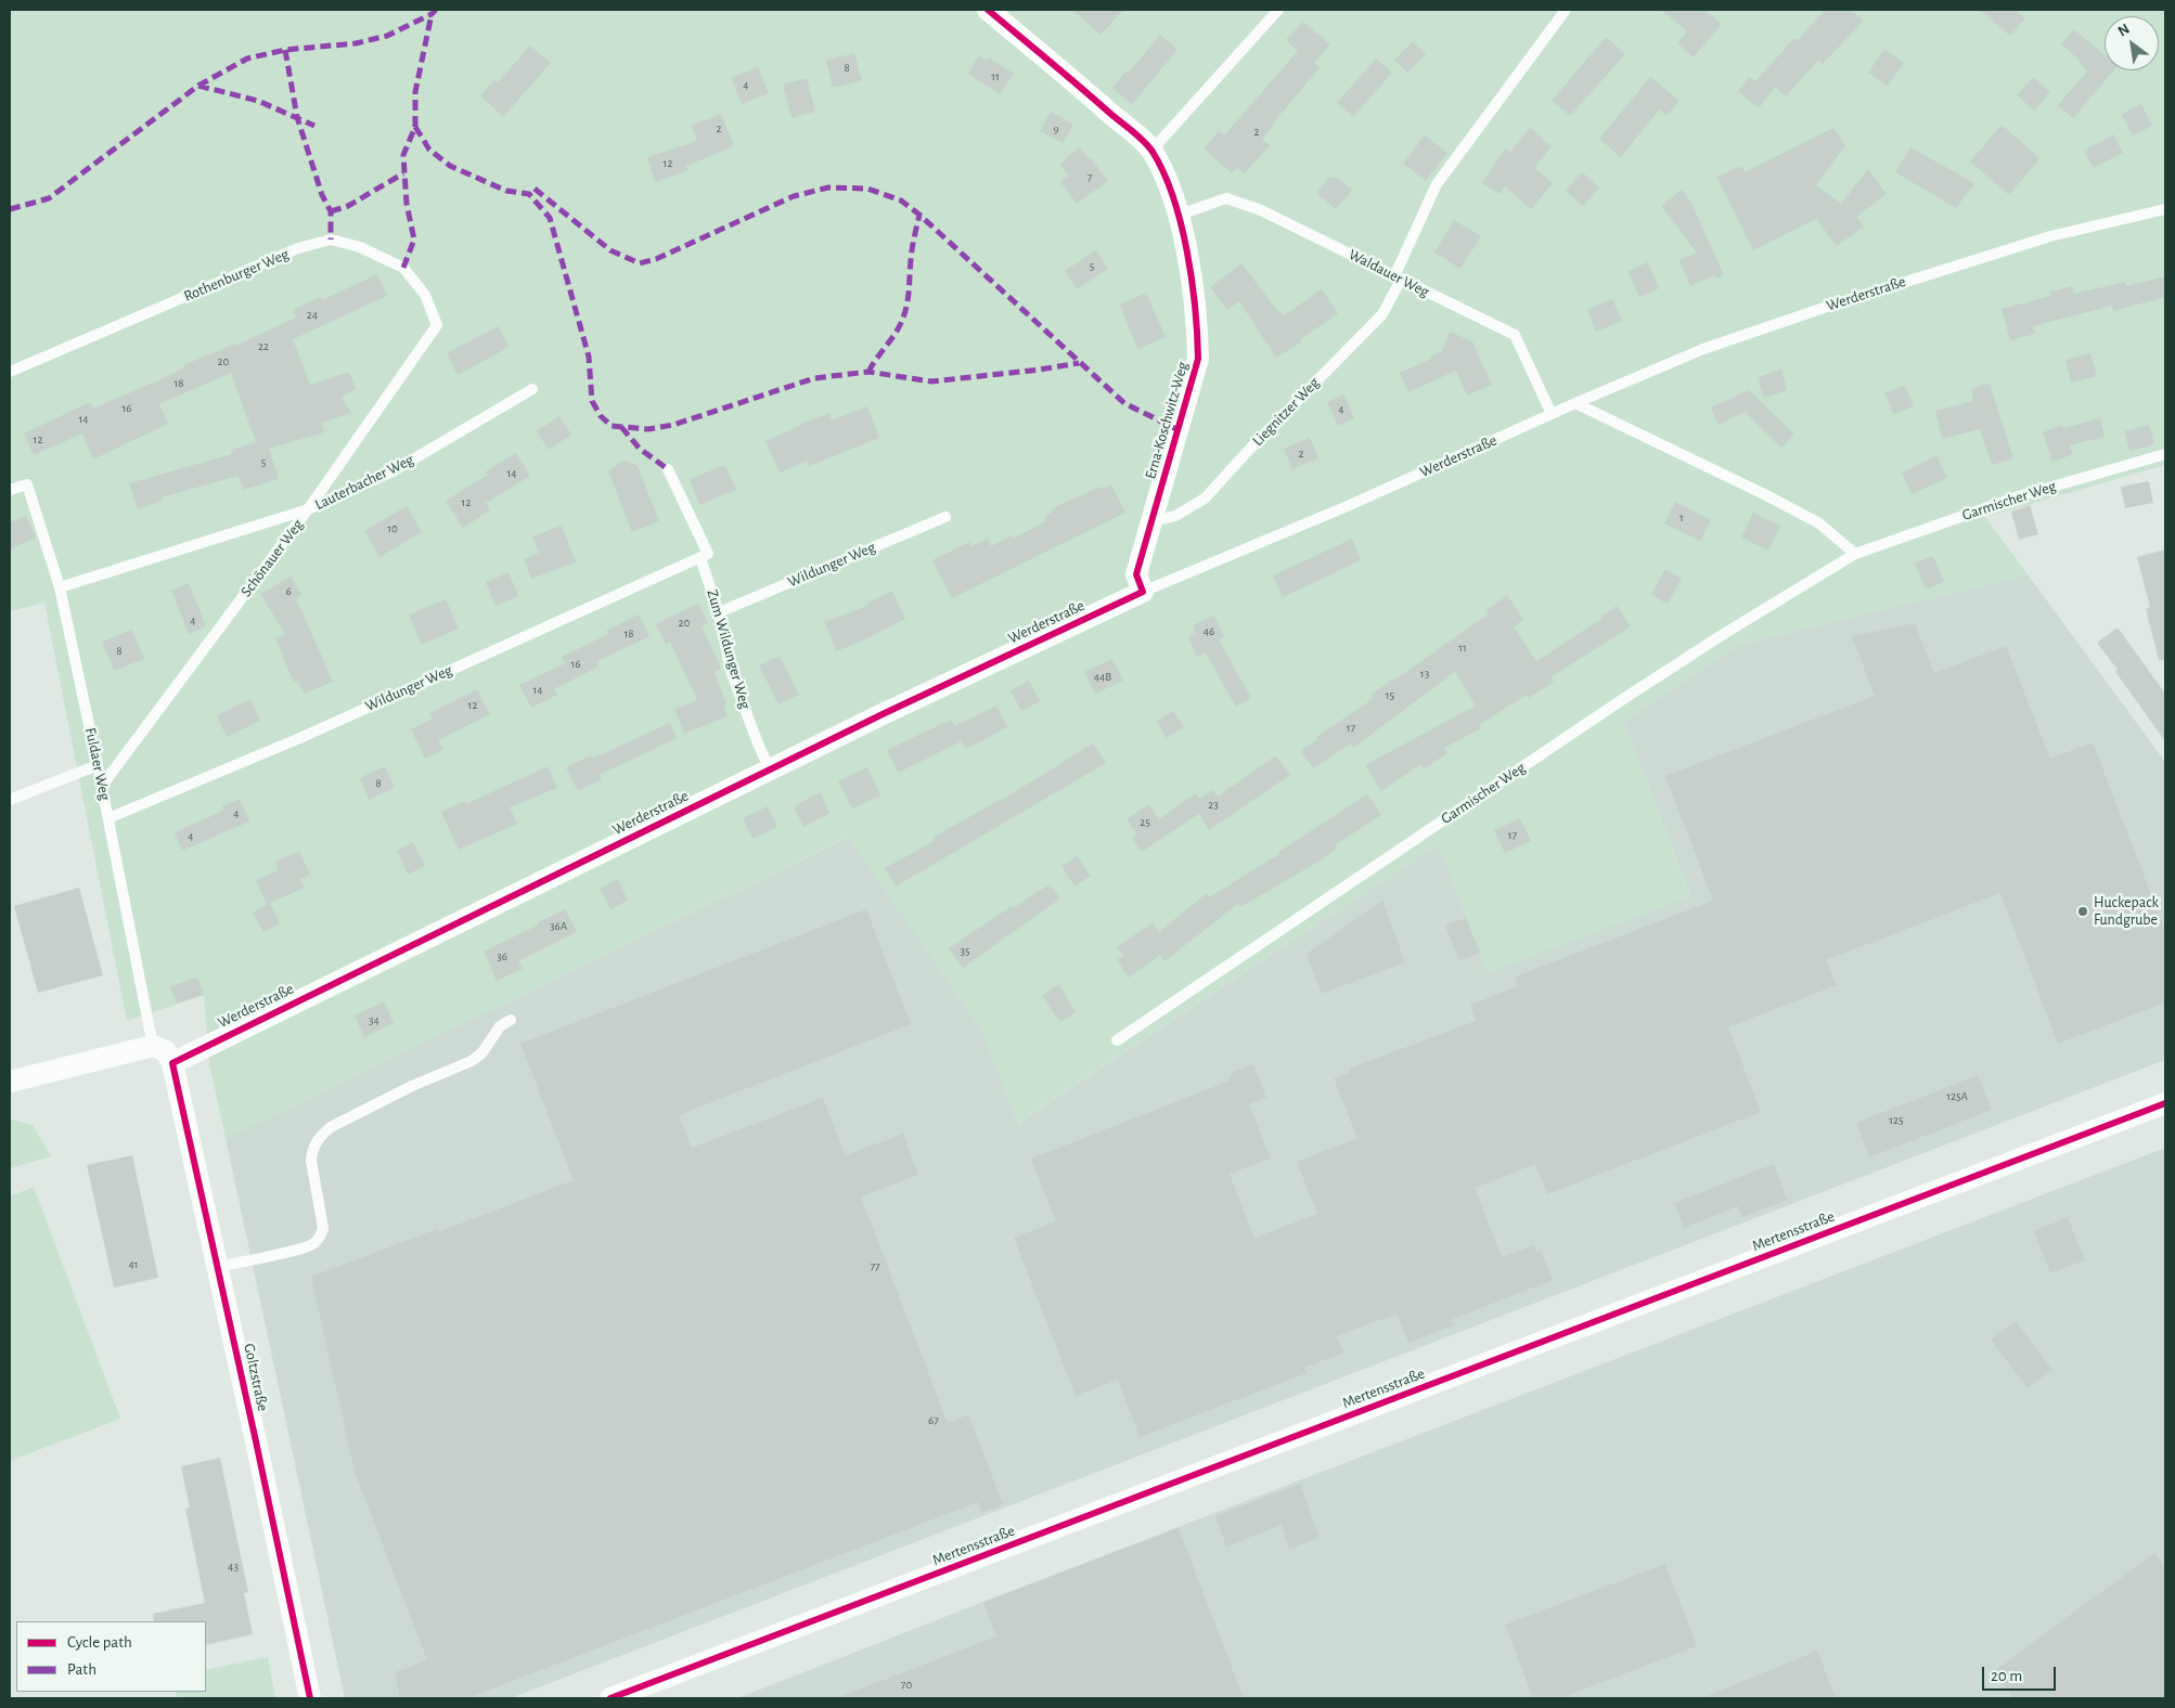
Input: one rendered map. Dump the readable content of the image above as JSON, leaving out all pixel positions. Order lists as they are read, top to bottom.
{
  "streets": {
    "street": [
      "Werderstraße",
      "Erna-Koschwitz-Weg",
      "Mertensstraße",
      "Goltzstraße"
    ],
    "lane": [
      "Waldauer Weg",
      "Rothenburger Weg",
      "Liegnitzer Weg",
      "Lauterbacher Weg",
      "Garmischer Weg",
      "Schönauer Weg",
      "Wildunger Weg",
      "Zum Wildunger Weg",
      "Fuldaer Weg"
    ]
  },
  "crossings": [
    ["Waldauer Weg", "Werderstraße"],
    ["Waldauer Weg", "Liegnitzer Weg"],
    ["Waldauer Weg", "Erna-Koschwitz-Weg"],
    ["Rothenburger Weg", "Schönauer Weg"],
    ["Werderstraße", "Erna-Koschwitz-Weg"],
    ["Werderstraße", "Zum Wildunger Weg"],
    ["Werderstraße", "Goltzstraße"],
    ["Liegnitzer Weg", "Erna-Koschwitz-Weg"],
    ["Lauterbacher Weg", "Schönauer Weg"],
    ["Lauterbacher Weg", "Fuldaer Weg"],
    ["Schönauer Weg", "Fuldaer Weg"],
    ["Wildunger Weg", "Zum Wildunger Weg"],
    ["Wildunger Weg", "Fuldaer Weg"]
  ],
  "places": ["Huckepack Fundgrube"],
  "house_numbers": [
    "8",
    "11",
    "4",
    "2",
    "9",
    "2",
    "12",
    "7",
    "5",
    "24",
    "22",
    "20",
    "18",
    "16",
    "4",
    "14",
    "12",
    "2",
    "5",
    "14",
    "12",
    "1",
    "10",
    "6",
    "4",
    "20",
    "46",
    "18",
    "11",
    "8",
    "16",
    "13",
    "44B",
    "14",
    "15",
    "12",
    "17",
    "8",
    "23",
    "4",
    "25",
    "17",
    "4",
    "36A",
    "35",
    "36",
    "34",
    "125A",
    "125",
    "41",
    "77",
    "67",
    "43",
    "70"
  ],
  "legend": ["Cycle path", "Path"],
  "scale_bar": "20 m",
  "north": "top left"
}
